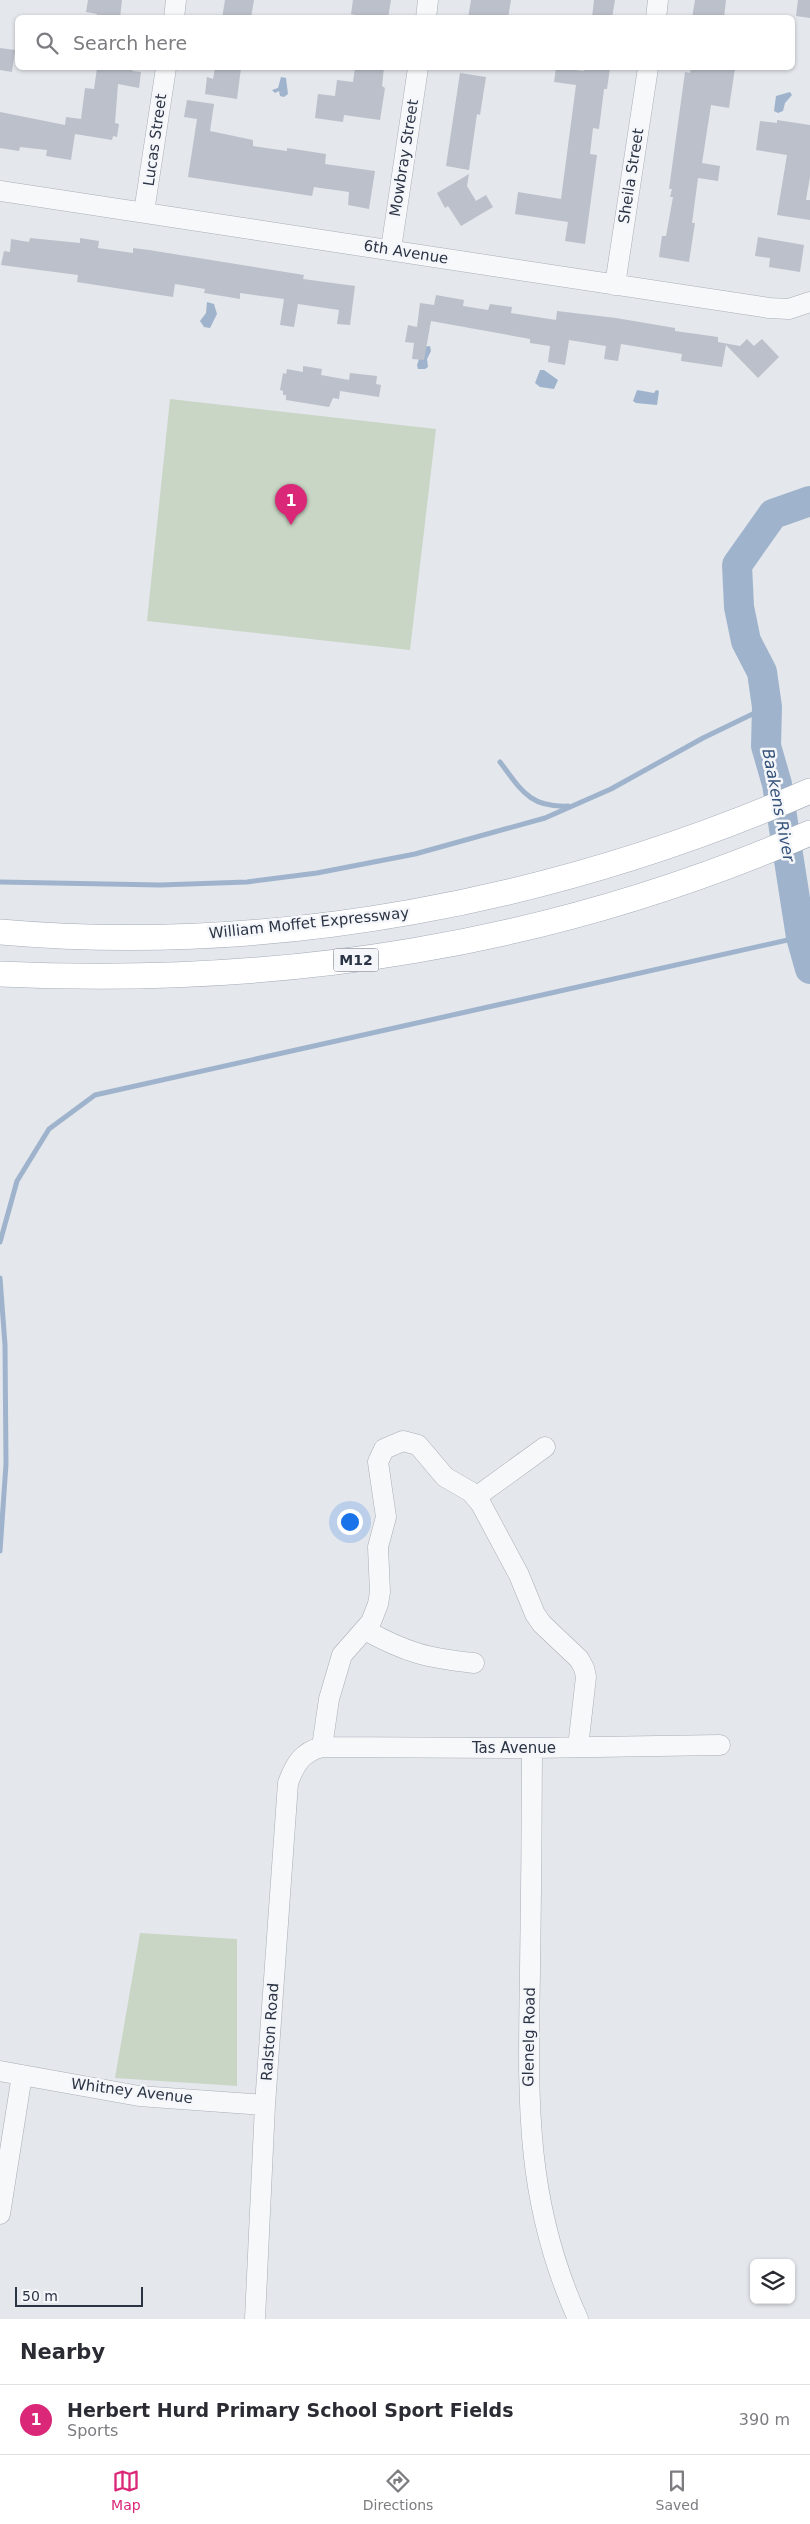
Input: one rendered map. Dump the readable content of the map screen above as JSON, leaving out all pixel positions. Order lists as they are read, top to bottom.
{
  "streets": {
    "main road": ["William Moffet Expressway", "M12"],
    "street": [
      "Lucas Street",
      "Mowbray Street",
      "Sheila Street",
      "6th Avenue",
      "Tas Avenue",
      "Ralston Road",
      "Glenelg Road",
      "Whitney Avenue"
    ]
  },
  "crossings": [
    ["Lucas Street", "6th Avenue"],
    ["Mowbray Street", "6th Avenue"],
    ["Sheila Street", "6th Avenue"],
    ["Tas Avenue", "Ralston Road"],
    ["Tas Avenue", "Glenelg Road"],
    ["Ralston Road", "Whitney Avenue"]
  ],
  "water": ["Baakens River"],
  "scale_bar": "50 m",
  "page": {
    "search": "Search here",
    "pins": "1",
    "scale": "50 m",
    "heading": "Nearby",
    "list": [
      {
        "mark": "1",
        "name": "Herbert Hurd Primary School Sport Fields",
        "note": "Sports",
        "value": "390 m"
      }
    ],
    "nav": ["Map", "Directions", "Saved"]
  }
}
